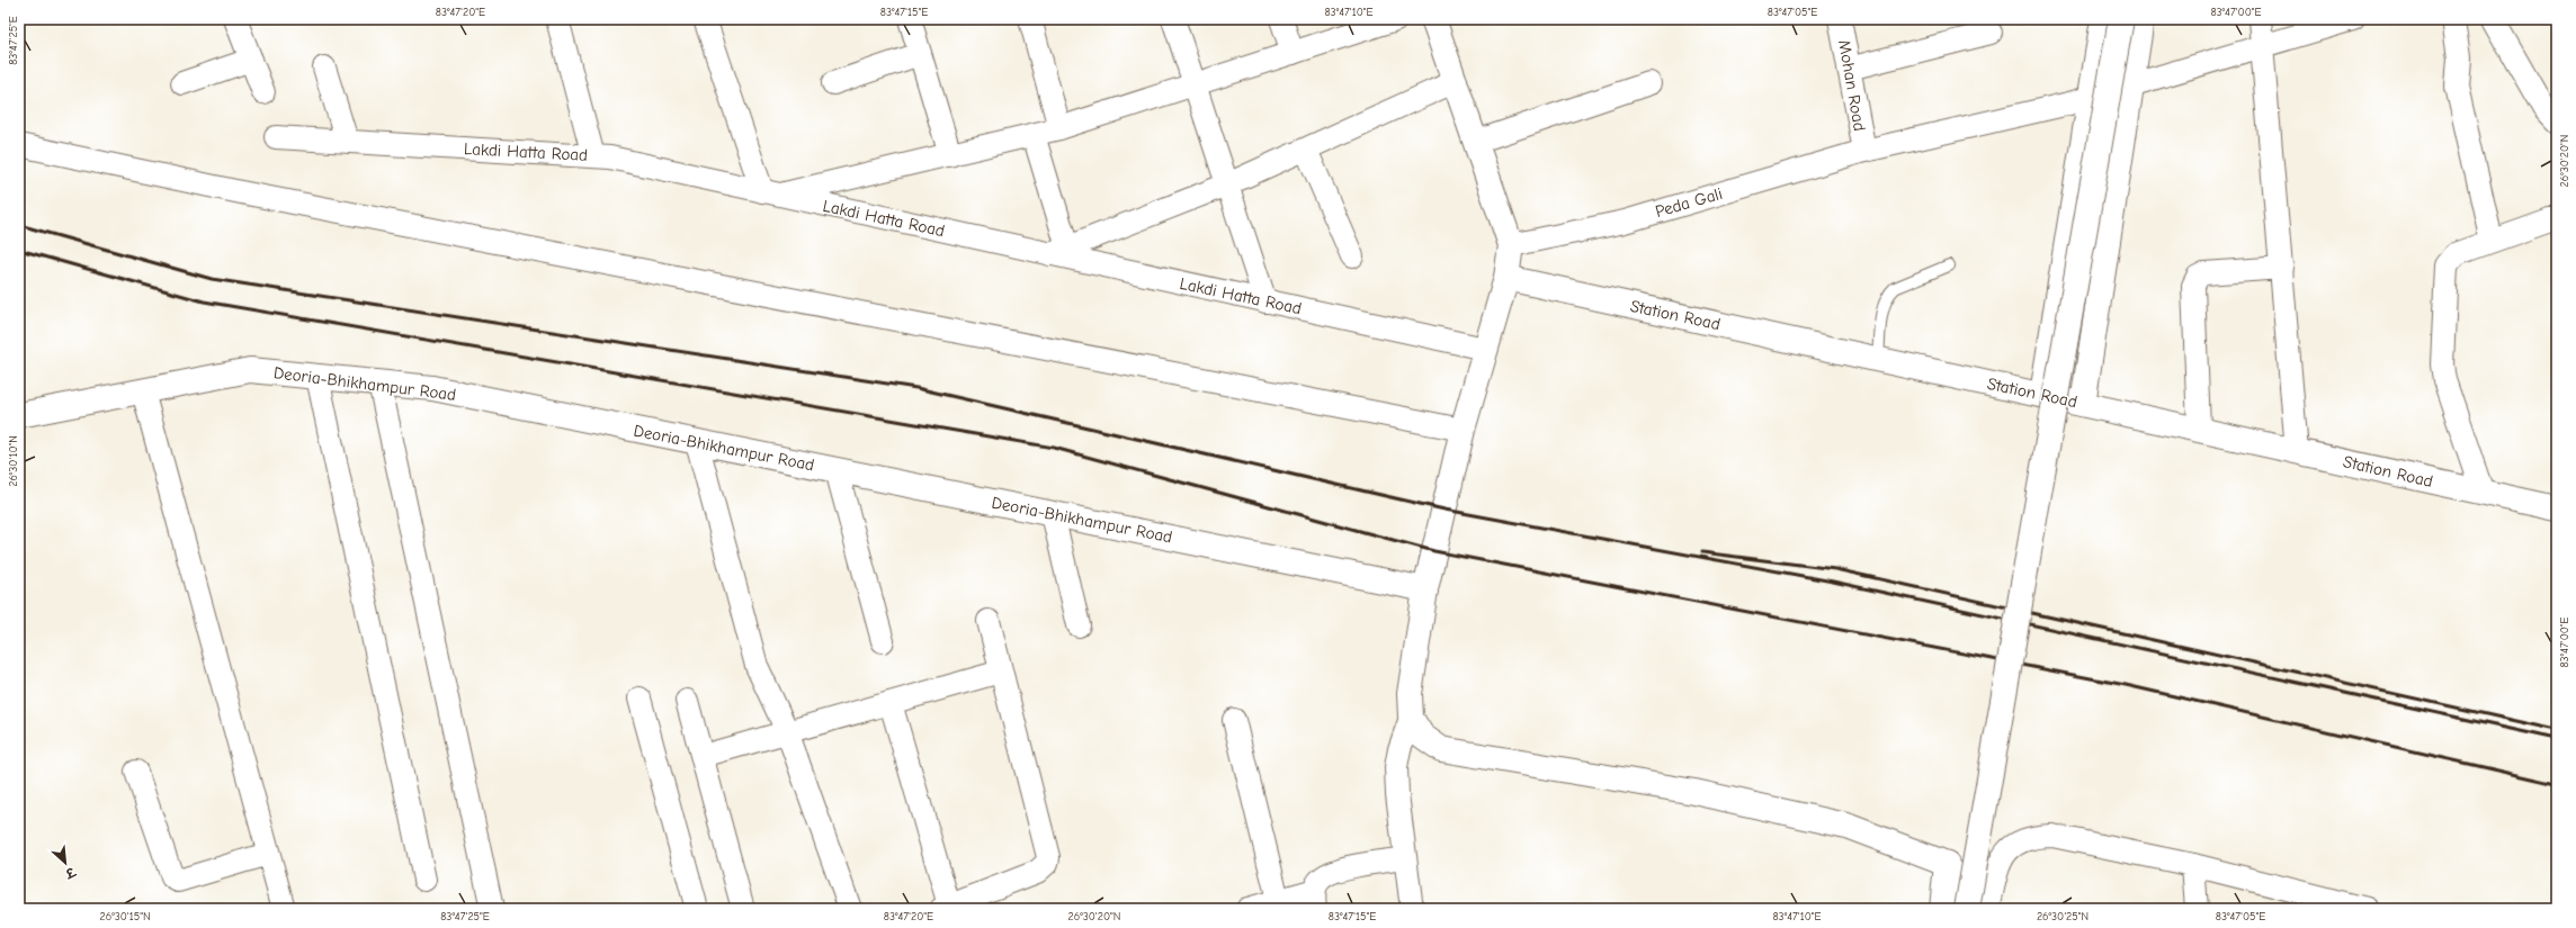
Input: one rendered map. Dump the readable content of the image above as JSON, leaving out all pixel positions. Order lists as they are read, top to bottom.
{
  "streets": {
    "main road": ["Station Road", "Deoria-Bhikhampur Road"],
    "street": ["Mohan Road", "Lakdi Hatta Road", "Peda Gali"]
  },
  "crossings": [
    ["Mohan Road", "Peda Gali"]
  ],
  "north": "bottom right",
  "coordinates": [
    "83°47'20\"E",
    "83°47'15\"E",
    "83°47'10\"E",
    "83°47'05\"E",
    "83°47'00\"E",
    "83°47'25\"E",
    "26°30'20\"N",
    "26°30'10\"N",
    "26°30'15\"N",
    "26°30'25\"N"
  ]
}
